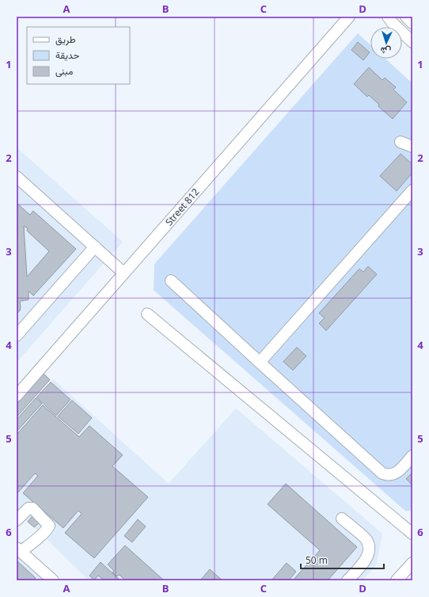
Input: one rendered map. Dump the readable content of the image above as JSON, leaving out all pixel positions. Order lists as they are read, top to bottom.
{
  "streets": {
    "street": ["Street 812"]
  },
  "legend": ["طريق", "حديقة", "مبنى"],
  "scale_bar": "50 m",
  "north": "bottom",
  "grid": {
    "columns": [
      "A",
      "B",
      "C",
      "D"
    ],
    "rows": [
      "1",
      "2",
      "3",
      "4",
      "5",
      "6"
    ]
  }
}
